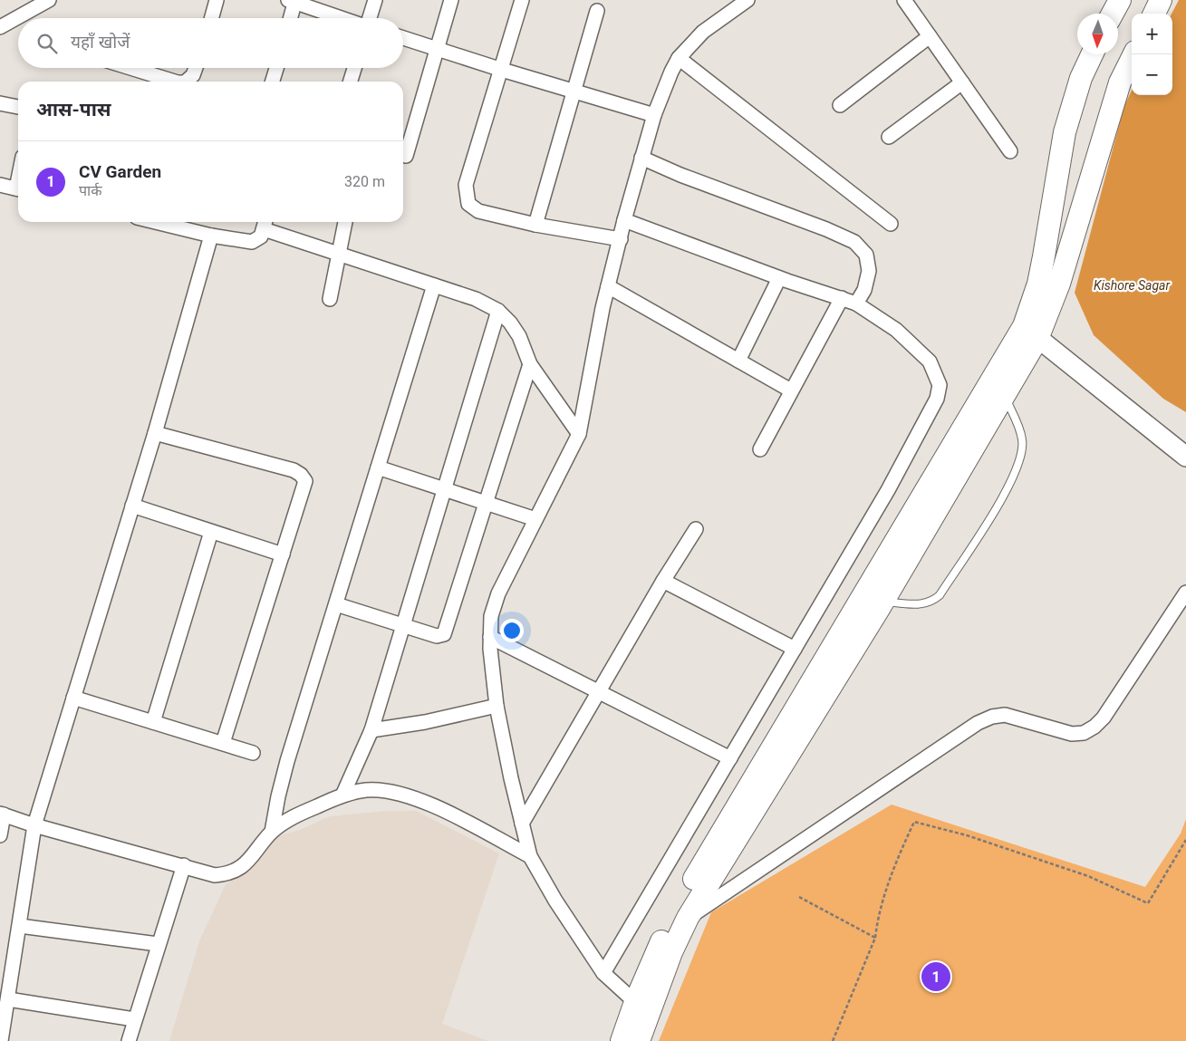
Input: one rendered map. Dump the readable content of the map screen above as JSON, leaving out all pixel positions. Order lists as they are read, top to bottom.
{
  "water": ["Kishore Sagar"],
  "north": "bottom",
  "page": {
    "map_buttons": ["+", "−"],
    "search": "यहाँ खोजें",
    "heading": "आस-पास",
    "list": [
      {
        "mark": "1",
        "name": "CV Garden",
        "note": "पार्क",
        "value": "320 m"
      }
    ],
    "pins": "1"
  }
}
